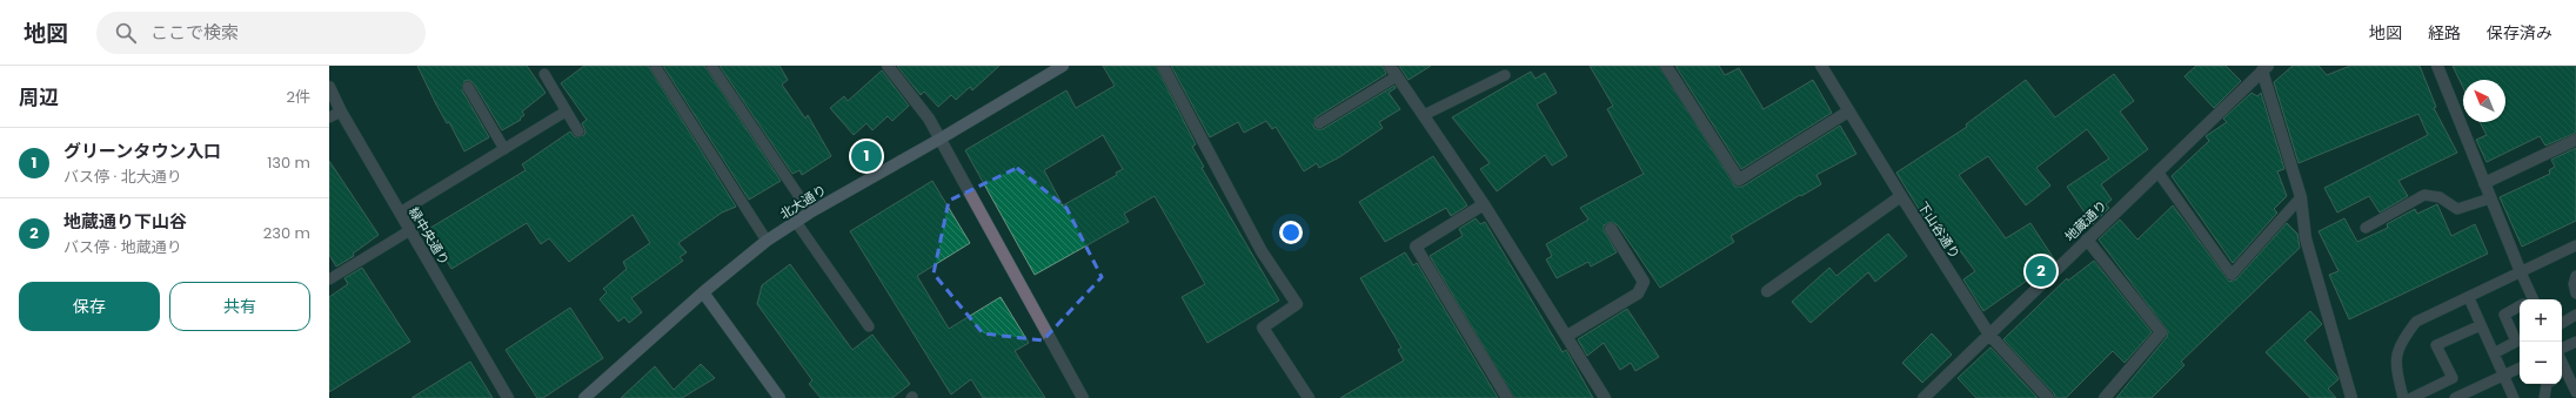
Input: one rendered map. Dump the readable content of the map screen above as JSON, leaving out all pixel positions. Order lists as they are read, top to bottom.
{
  "streets": {
    "street": [
      "北大通り",
      "地蔵通り",
      "下山谷通り",
      "緑中央通り"
    ]
  },
  "crossings": [
    ["地蔵通り", "下山谷通り"]
  ],
  "north": "top left",
  "page": {
    "header": "地図",
    "search": "ここで検索",
    "nav": ["地図", "経路", "保存済み"],
    "heading": ["周辺", "2件"],
    "list": [
      {
        "mark": "1",
        "name": "グリーンタウン入口",
        "note": "バス停 · 北大通り",
        "value": "130 m"
      },
      {
        "mark": "2",
        "name": "地蔵通り下山谷",
        "note": "バス停 · 地蔵通り",
        "value": "230 m"
      }
    ],
    "pins": ["1", "2"],
    "buttons": ["保存", "共有"],
    "map_buttons": ["+", "−"]
  }
}
